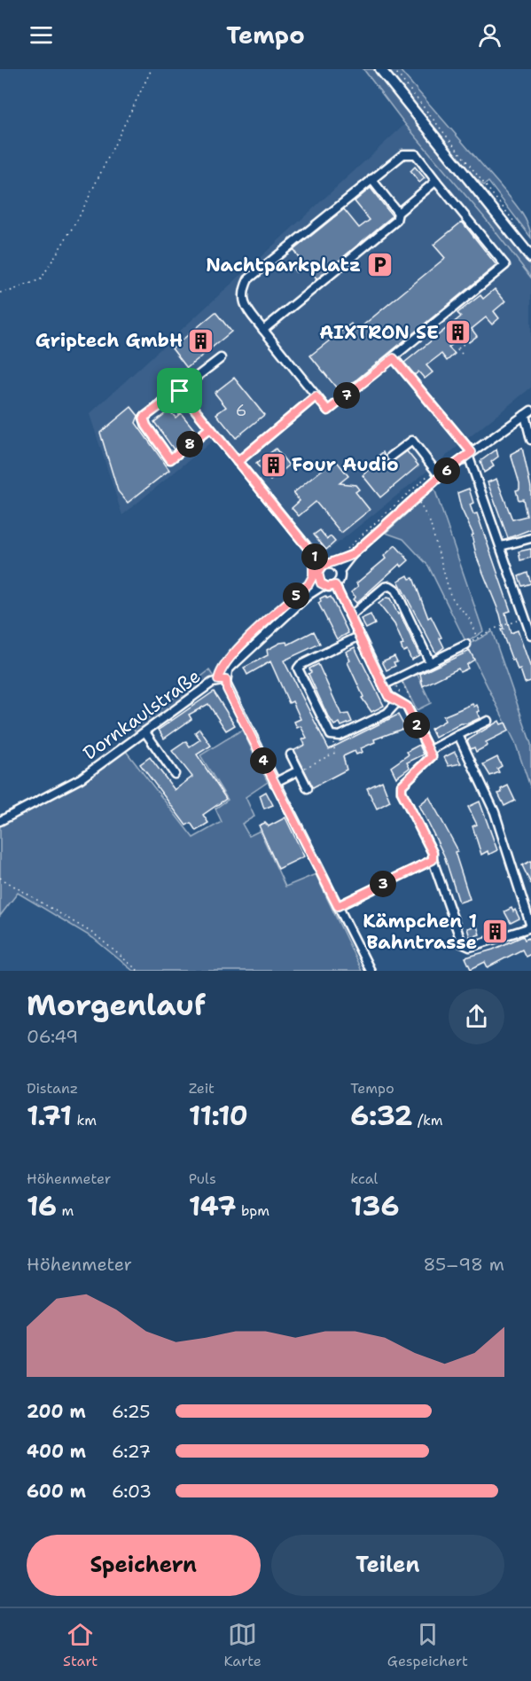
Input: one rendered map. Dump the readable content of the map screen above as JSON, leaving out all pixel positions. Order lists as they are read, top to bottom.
{
  "streets": {
    "street": ["Dornkaulstraße"]
  },
  "places": {
    "parking": ["Nachtparkplatz"],
    "building": [
      "AIXTRON SE",
      "Griptech GmbH",
      "Four Audio",
      "Kämpchen 1 Bahntrasse"
    ]
  },
  "house_numbers": ["6"],
  "page": {
    "header": "Tempo",
    "pins": [
      "7",
      "8",
      "6",
      "1",
      "5",
      "2",
      "4",
      "3"
    ],
    "heading": ["Morgenlauf", "06:49"],
    "stats": [
      ["Distanz", "1.71 km"],
      ["Zeit", "11:10"],
      ["Tempo", "6:32 /km"],
      ["Höhenmeter", "16 m"],
      ["Puls", "147 bpm"],
      ["kcal", "136"]
    ],
    "chart": ["Höhenmeter", "85–98 m"],
    "list": [
      {
        "name": "200 m",
        "note": "6:25"
      },
      {
        "name": "400 m",
        "note": "6:27"
      },
      {
        "name": "600 m",
        "note": "6:03"
      }
    ],
    "buttons": ["Speichern", "Teilen"],
    "tabs": ["Start", "Karte", "Gespeichert"]
  }
}
